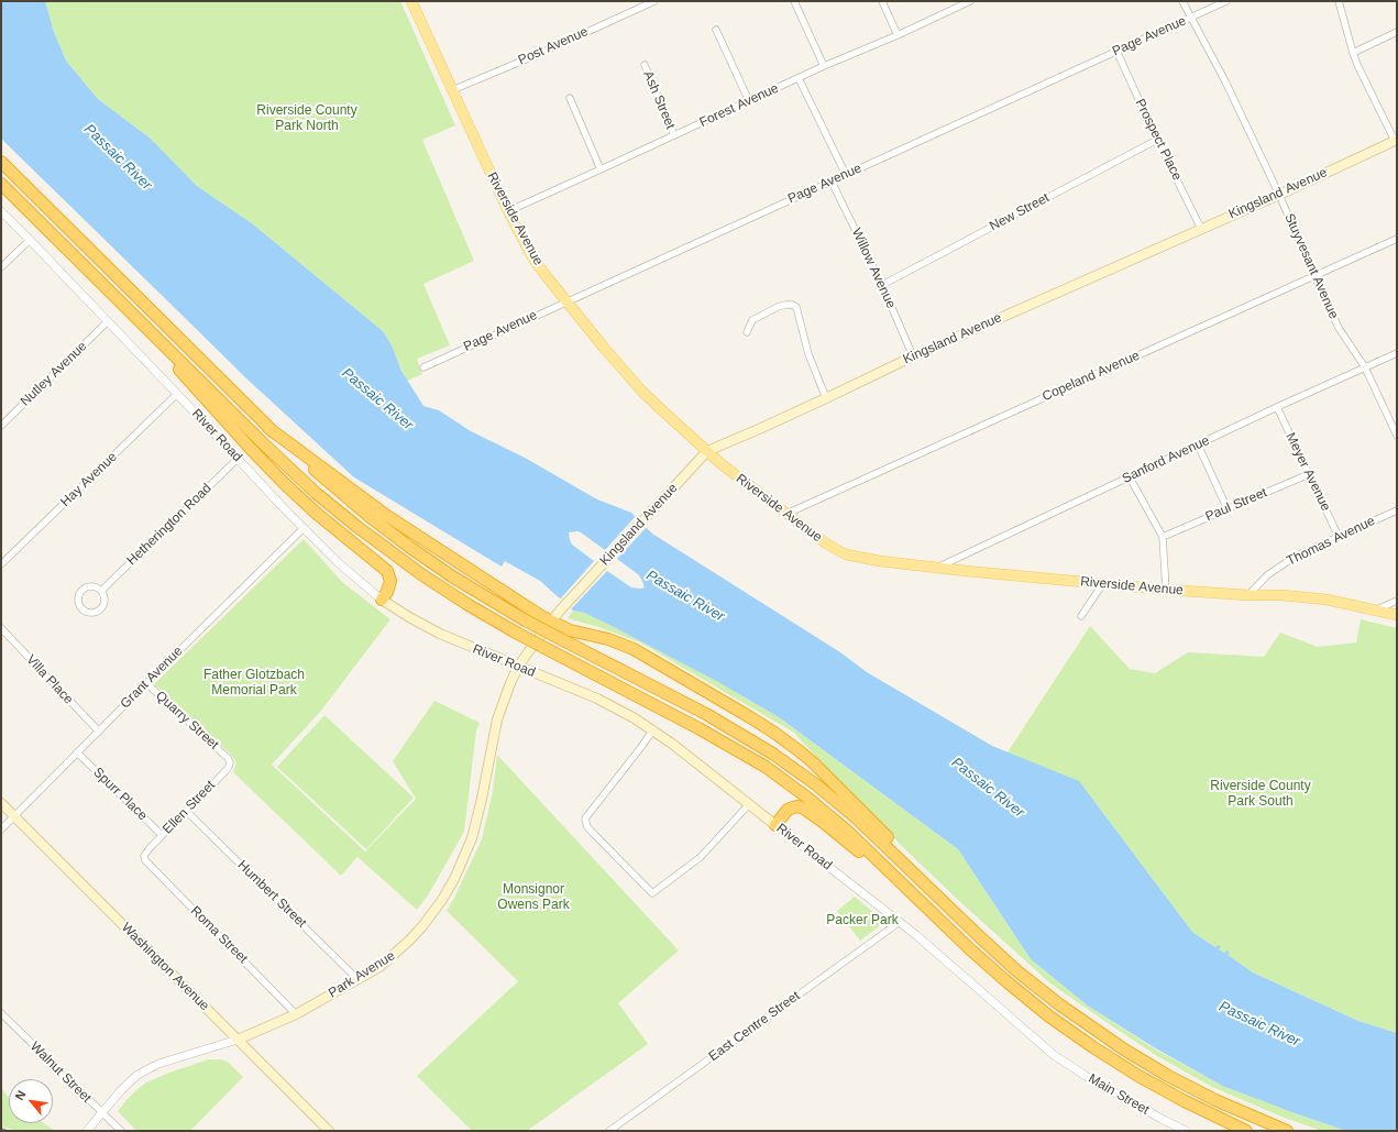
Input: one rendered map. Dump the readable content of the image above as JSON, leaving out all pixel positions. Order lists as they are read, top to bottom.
{
  "streets": {
    "main road": [
      "Kingsland Avenue",
      "Riverside Avenue",
      "River Road",
      "Washington Avenue",
      "Park Avenue"
    ],
    "street": [
      "Page Avenue",
      "Post Avenue",
      "Ash Street",
      "Forest Avenue",
      "Prospect Place",
      "New Street",
      "Stuyvesant Avenue",
      "Willow Avenue",
      "Nutley Avenue",
      "Copeland Avenue",
      "Sanford Avenue",
      "Meyer Avenue",
      "Hay Avenue",
      "Paul Street",
      "Hetherington Road",
      "Thomas Avenue",
      "Grant Avenue",
      "Villa Place",
      "Quarry Street",
      "Spurr Place",
      "Ellen Street",
      "Humbert Street",
      "Roma Street",
      "East Centre Street",
      "Walnut Street",
      "Main Street"
    ]
  },
  "crossings": [
    ["Page Avenue", "Prospect Place"],
    ["Page Avenue", "Riverside Avenue"],
    ["Page Avenue", "Stuyvesant Avenue"],
    ["Page Avenue", "Willow Avenue"],
    ["Post Avenue", "Riverside Avenue"],
    ["Ash Street", "Forest Avenue"],
    ["Forest Avenue", "Riverside Avenue"],
    ["Prospect Place", "Kingsland Avenue"],
    ["Prospect Place", "New Street"],
    ["Kingsland Avenue", "Riverside Avenue"],
    ["Kingsland Avenue", "Stuyvesant Avenue"],
    ["Kingsland Avenue", "Willow Avenue"],
    ["Kingsland Avenue", "Park Avenue"],
    ["New Street", "Willow Avenue"],
    ["Riverside Avenue", "Copeland Avenue"],
    ["Riverside Avenue", "Sanford Avenue"],
    ["Riverside Avenue", "Thomas Avenue"],
    ["Stuyvesant Avenue", "Copeland Avenue"],
    ["Stuyvesant Avenue", "Sanford Avenue"],
    ["Nutley Avenue", "River Road"],
    ["River Road", "Hay Avenue"],
    ["River Road", "Hetherington Road"],
    ["River Road", "Grant Avenue"],
    ["River Road", "Park Avenue"],
    ["River Road", "East Centre Street"],
    ["River Road", "Main Street"],
    ["Sanford Avenue", "Meyer Avenue"],
    ["Meyer Avenue", "Paul Street"],
    ["Meyer Avenue", "Thomas Avenue"],
    ["Grant Avenue", "Villa Place"],
    ["Grant Avenue", "Quarry Street"],
    ["Grant Avenue", "Spurr Place"],
    ["Grant Avenue", "Washington Avenue"],
    ["Quarry Street", "Ellen Street"],
    ["Spurr Place", "Ellen Street"],
    ["Ellen Street", "Humbert Street"],
    ["Ellen Street", "Roma Street"],
    ["Humbert Street", "Park Avenue"],
    ["Roma Street", "Park Avenue"],
    ["Washington Avenue", "Park Avenue"],
    ["Park Avenue", "Walnut Street"]
  ],
  "water": ["Passaic River"],
  "parks": [
    "Riverside County Park North",
    "Father Glotzbach Memorial Park",
    "Riverside County Park South",
    "Monsignor Owens Park",
    "Packer Park"
  ],
  "north": "top left"
}
